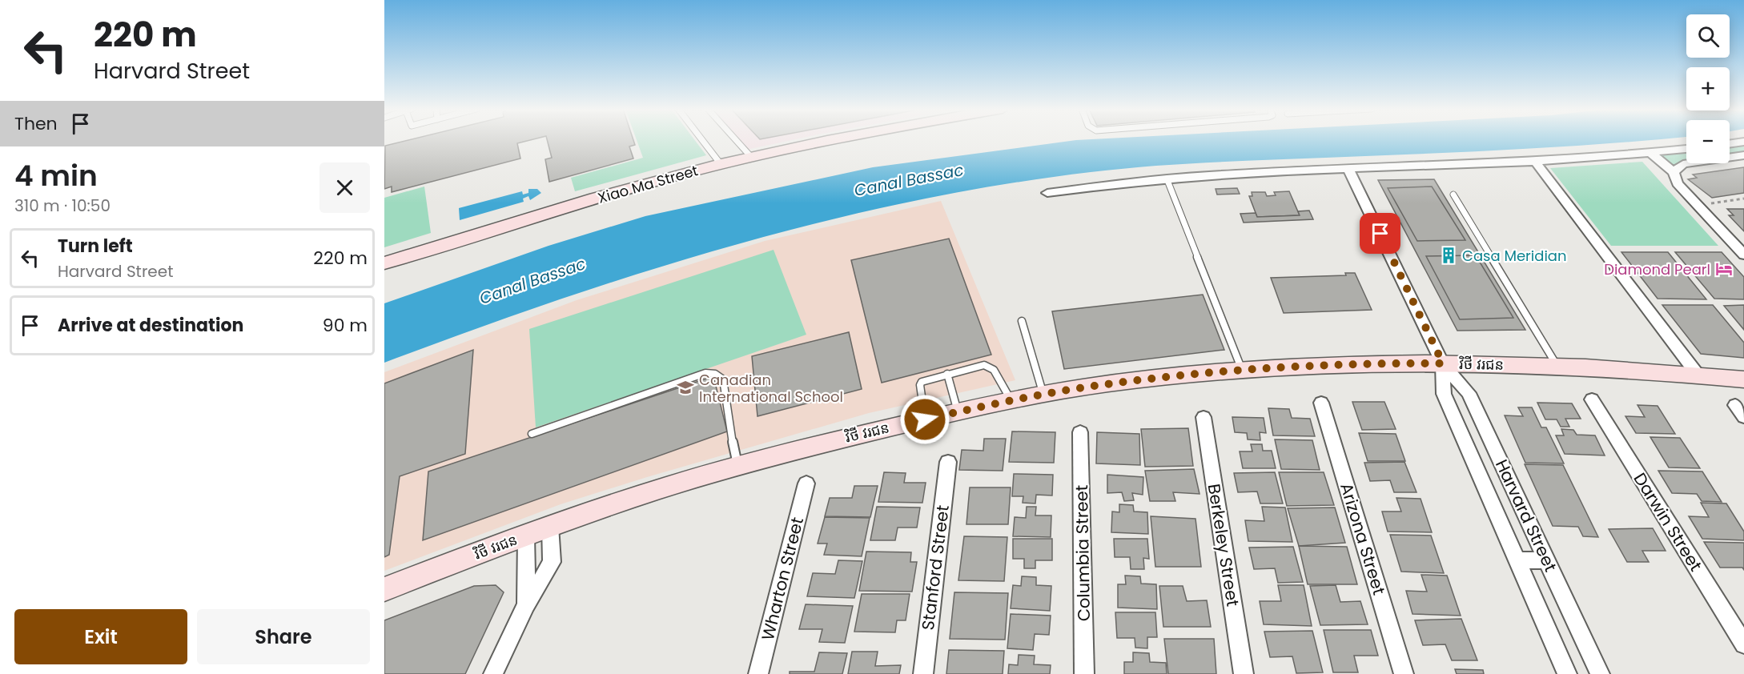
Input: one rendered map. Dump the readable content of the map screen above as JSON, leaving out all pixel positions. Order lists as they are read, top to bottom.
{
  "streets": {
    "street": [
      "Xiao Ma Street",
      "វិថី វរជន",
      "Harvard Street",
      "Darwin Street",
      "Arizona Street",
      "Berkeley Street",
      "Columbia Street",
      "Stanford Street",
      "Wharton Street"
    ]
  },
  "crossings": [
    ["វិថី វរជន", "Harvard Street"]
  ],
  "water": ["Canal Bassac"],
  "places": {
    "building": ["Casa Meridian"],
    "hotel": ["Diamond Pearl"],
    "school or university": ["Canadian International School"]
  },
  "page": {
    "turn": ["220 m", "Harvard Street"],
    "map_buttons": ["+", "−"],
    "then": "Then",
    "heading": ["4 min", "310 m · 10:50"],
    "list": [
      {
        "name": "Turn left",
        "note": "Harvard Street",
        "value": "220 m"
      },
      {
        "name": "Arrive at destination",
        "value": "90 m"
      }
    ],
    "buttons": ["Exit", "Share"]
  }
}
